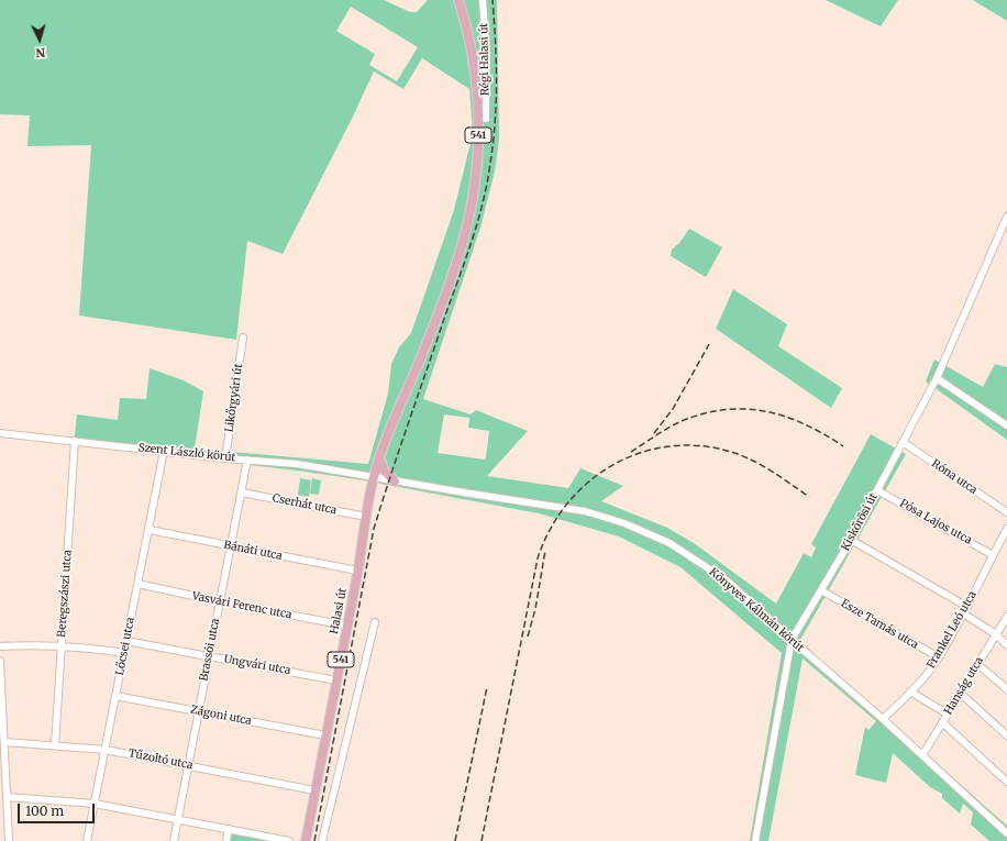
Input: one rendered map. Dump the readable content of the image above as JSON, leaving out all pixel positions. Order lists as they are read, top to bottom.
{
  "streets": {
    "main road": ["541", "Halasi út"],
    "street": [
      "Régi Halasi út",
      "Likőrgyári út",
      "Szent László körút",
      "Róna utca",
      "Cserhát utca",
      "Kiskőrösi út",
      "Pósa Lajos utca",
      "Bánáti utca",
      "Beregszászi utca",
      "Vasvári Ferenc utca",
      "Könyves Kálmán körút",
      "Esze Tamás utca",
      "Frankel Leó utca",
      "Lőcsei utca",
      "Brassói utca",
      "Ungvári utca",
      "Hanság utca",
      "Zágoni utca",
      "Tűzoltó utca"
    ]
  },
  "crossings": [
    ["Likőrgyári út", "Szent László körút"],
    ["Szent László körút", "Beregszászi utca"],
    ["Szent László körút", "Könyves Kálmán körút"],
    ["Szent László körút", "Halasi út"],
    ["Szent László körút", "Lőcsei utca"],
    ["Szent László körút", "Brassói utca"],
    ["Róna utca", "Kiskőrösi út"],
    ["Cserhát utca", "Halasi út"],
    ["Cserhát utca", "Brassói utca"],
    ["Kiskőrösi út", "Pósa Lajos utca"],
    ["Kiskőrösi út", "Könyves Kálmán körút"],
    ["Kiskőrösi út", "Esze Tamás utca"],
    ["Pósa Lajos utca", "Frankel Leó utca"],
    ["Bánáti utca", "Halasi út"],
    ["Bánáti utca", "Lőcsei utca"],
    ["Bánáti utca", "Brassói utca"],
    ["Beregszászi utca", "Tűzoltó utca"],
    ["Vasvári Ferenc utca", "Halasi út"],
    ["Vasvári Ferenc utca", "Lőcsei utca"],
    ["Vasvári Ferenc utca", "Brassói utca"],
    ["Könyves Kálmán körút", "Halasi út"],
    ["Könyves Kálmán körút", "Frankel Leó utca"],
    ["Könyves Kálmán körút", "Hanság utca"],
    ["Halasi út", "Ungvári utca"],
    ["Halasi út", "Zágoni utca"],
    ["Halasi út", "Tűzoltó utca"],
    ["Esze Tamás utca", "Frankel Leó utca"],
    ["Lőcsei utca", "Ungvári utca"],
    ["Lőcsei utca", "Zágoni utca"],
    ["Lőcsei utca", "Tűzoltó utca"],
    ["Brassói utca", "Ungvári utca"],
    ["Brassói utca", "Zágoni utca"],
    ["Brassói utca", "Tűzoltó utca"]
  ],
  "scale_bar": "100 m",
  "north": "bottom"
}
